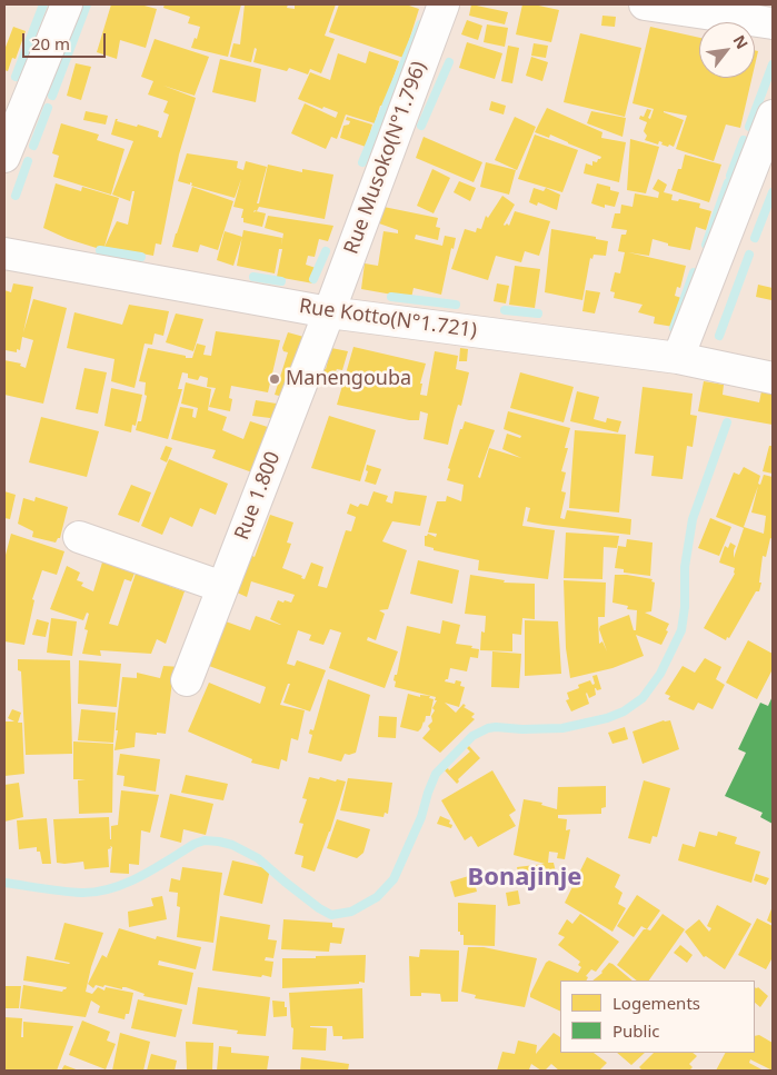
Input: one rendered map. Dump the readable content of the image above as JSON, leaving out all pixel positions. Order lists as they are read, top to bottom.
{
  "streets": {
    "street": ["Rue Musoko(N°1.796)", "Rue Kotto(N°1.721)", "Rue 1.800"]
  },
  "crossings": [
    ["Rue Musoko(N°1.796)", "Rue Kotto(N°1.721)"],
    ["Rue Musoko(N°1.796)", "Rue 1.800"],
    ["Rue Kotto(N°1.721)", "Rue 1.800"]
  ],
  "districts": ["Bonajinje"],
  "places": ["Manengouba"],
  "legend": ["Logements", "Public"],
  "scale_bar": "20 m",
  "north": "top right"
}
